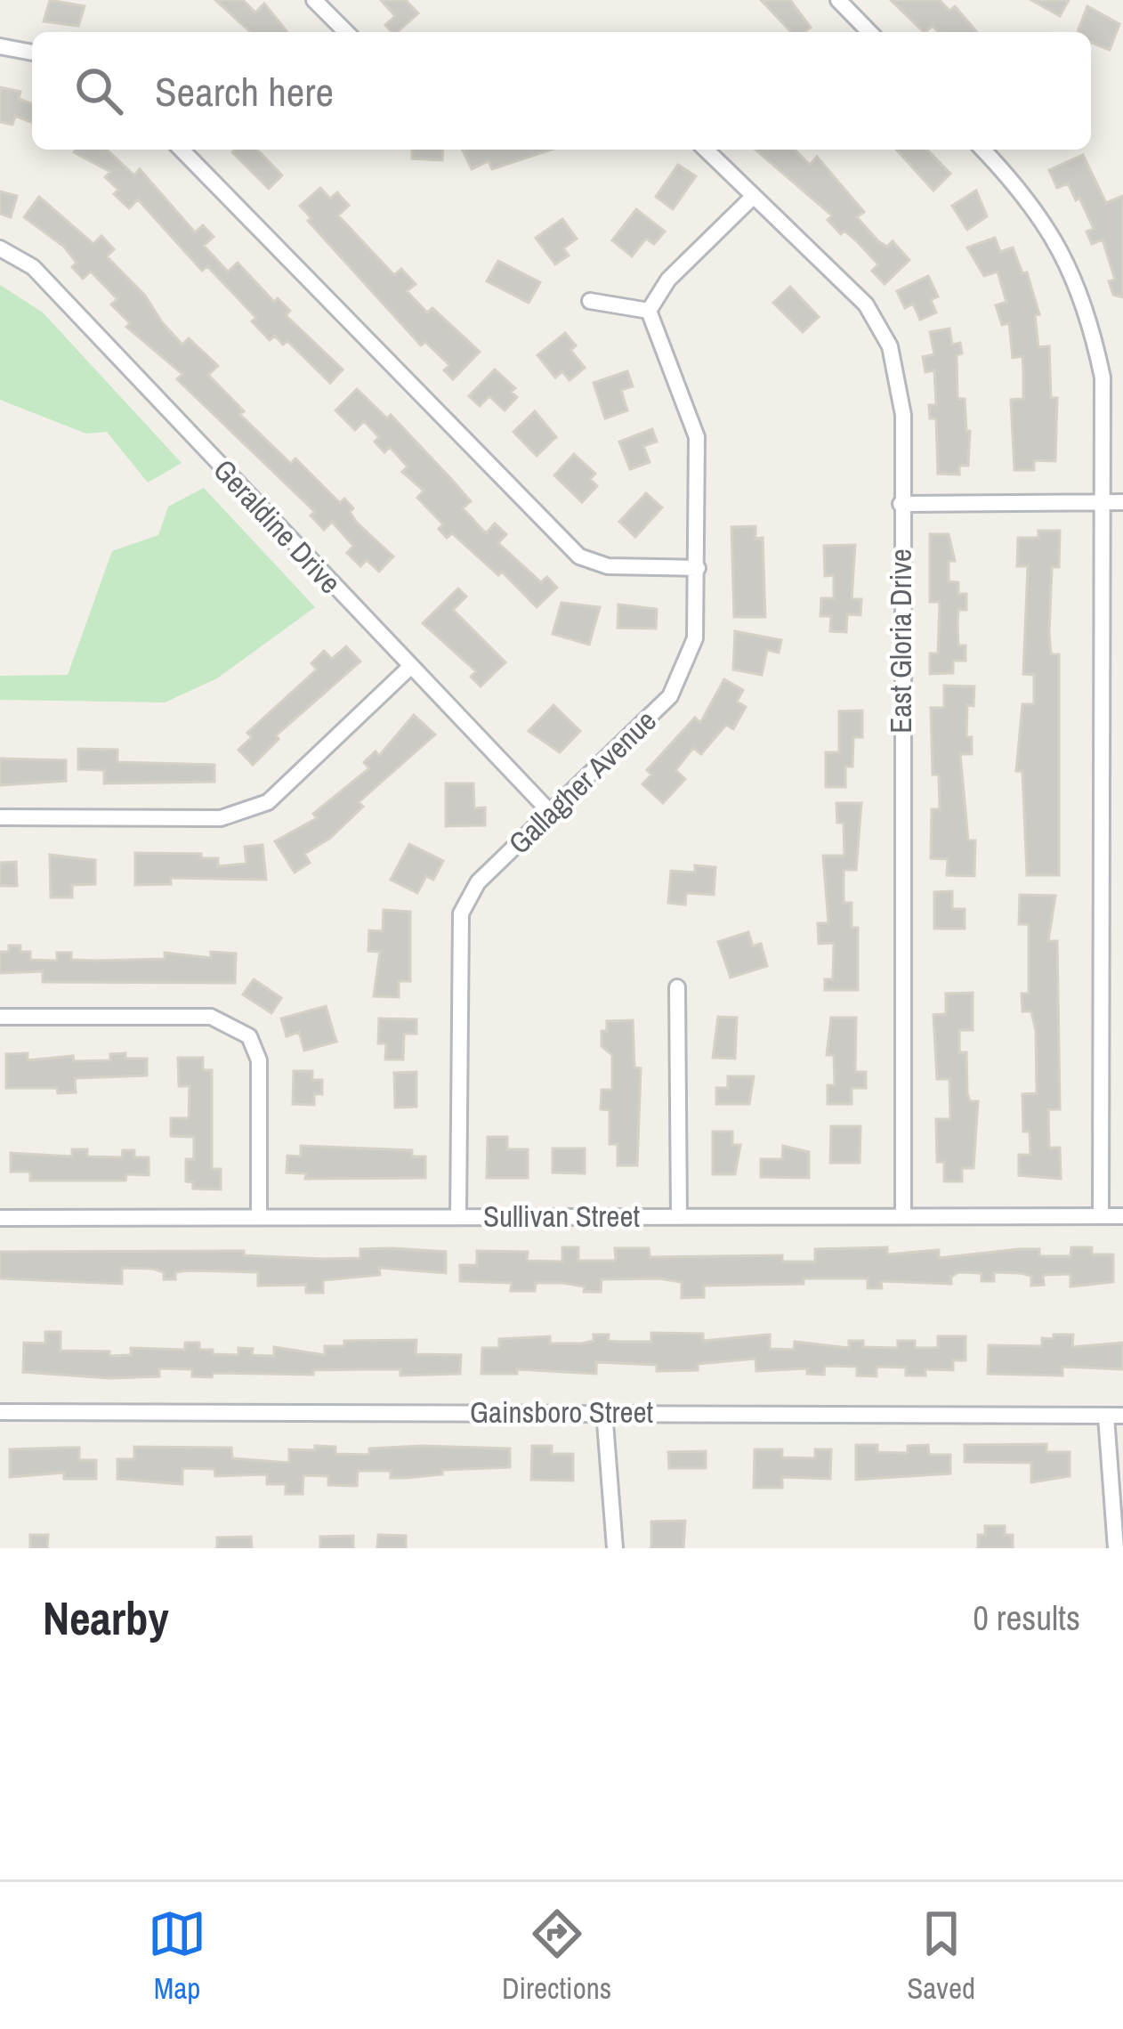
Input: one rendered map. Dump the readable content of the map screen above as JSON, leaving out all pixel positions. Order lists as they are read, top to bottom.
{
  "streets": {
    "street": [
      "Geraldine Drive",
      "East Gloria Drive",
      "Gallagher Avenue",
      "Sullivan Street",
      "Gainsboro Street"
    ]
  },
  "crossings": [
    ["Geraldine Drive", "Gallagher Avenue"],
    ["East Gloria Drive", "Sullivan Street"],
    ["Gallagher Avenue", "Sullivan Street"]
  ],
  "page": {
    "search": "Search here",
    "heading": ["Nearby", "0 results"],
    "nav": ["Map", "Directions", "Saved"]
  }
}
